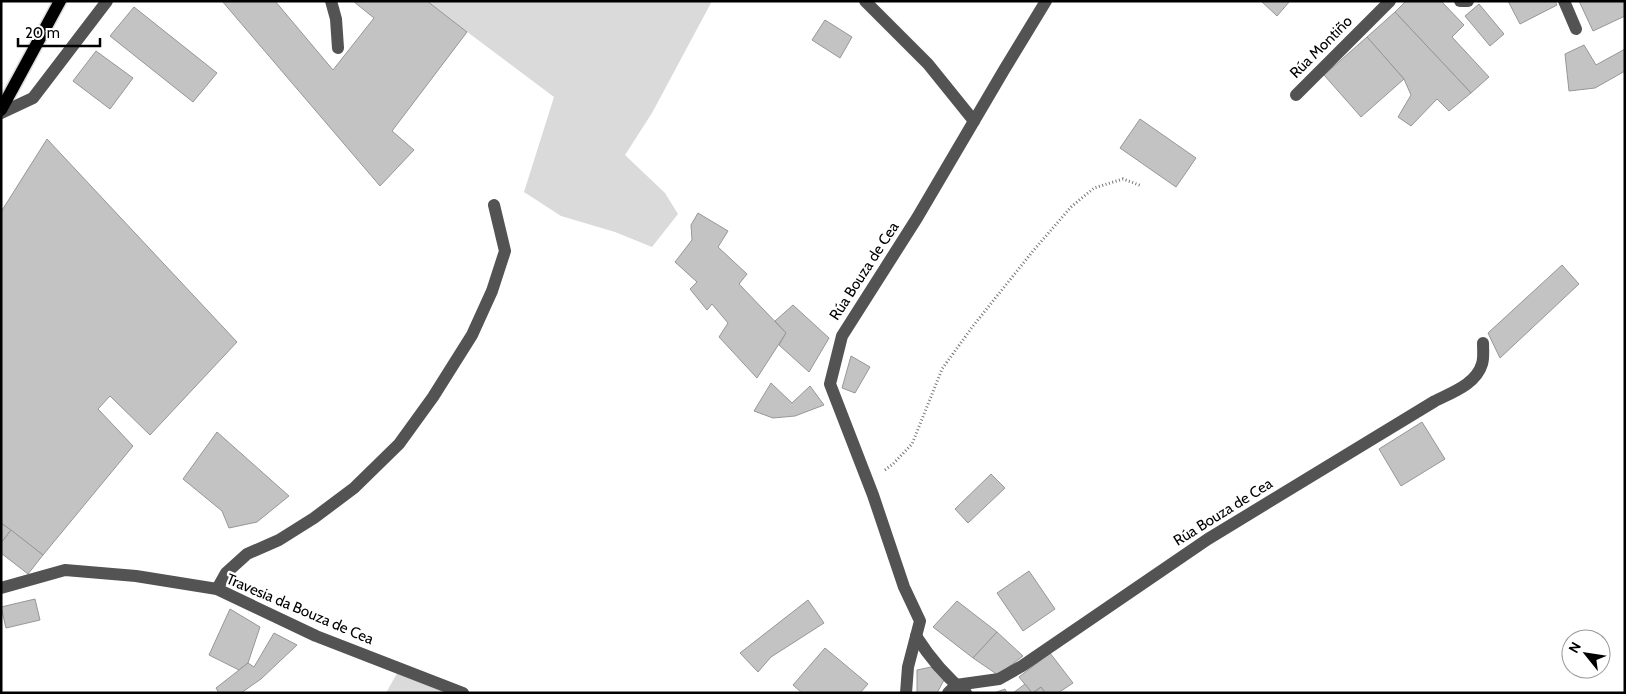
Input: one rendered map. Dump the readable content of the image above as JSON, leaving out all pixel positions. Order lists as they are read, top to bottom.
{
  "streets": {
    "street": ["Rúa Montiño", "Rúa Bouza de Cea", "Travesia da Bouza de Cea"]
  },
  "scale_bar": "20 m",
  "north": "top left"
}
